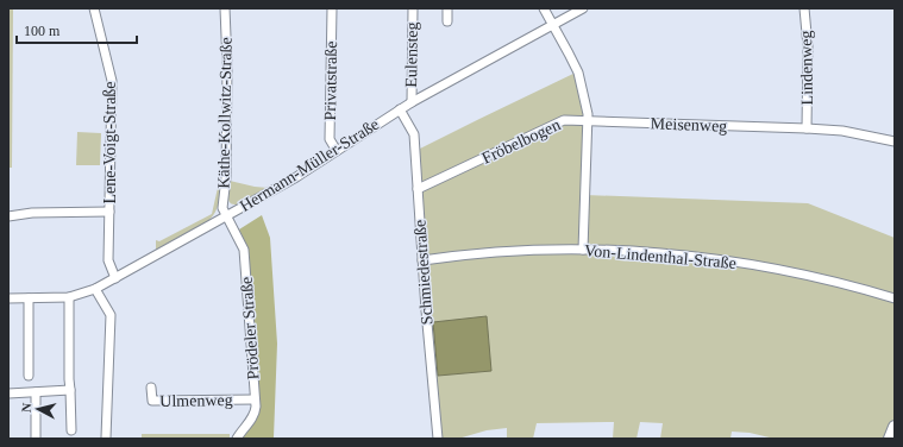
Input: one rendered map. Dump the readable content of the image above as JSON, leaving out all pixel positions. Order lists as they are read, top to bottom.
{
  "streets": {
    "street": [
      "Eulensteg",
      "Lindenweg",
      "Privatstraße",
      "Käthe-Kollwitz-Straße",
      "Meisenweg",
      "Fröbelbogen",
      "Lene-Voigt-Straße",
      "Hermann-Müller-Straße",
      "Von-Lindenthal-Straße",
      "Schmiedestraße",
      "Prödeler Straße",
      "Ulmenweg"
    ]
  },
  "crossings": [
    ["Eulensteg", "Hermann-Müller-Straße"],
    ["Lindenweg", "Meisenweg"],
    ["Privatstraße", "Hermann-Müller-Straße"],
    ["Käthe-Kollwitz-Straße", "Hermann-Müller-Straße"],
    ["Käthe-Kollwitz-Straße", "Prödeler Straße"],
    ["Meisenweg", "Fröbelbogen"],
    ["Fröbelbogen", "Von-Lindenthal-Straße"],
    ["Fröbelbogen", "Schmiedestraße"],
    ["Lene-Voigt-Straße", "Hermann-Müller-Straße"],
    ["Hermann-Müller-Straße", "Schmiedestraße"],
    ["Hermann-Müller-Straße", "Prödeler Straße"],
    ["Von-Lindenthal-Straße", "Schmiedestraße"],
    ["Prödeler Straße", "Ulmenweg"]
  ],
  "scale_bar": "100 m",
  "north": "left"
}
